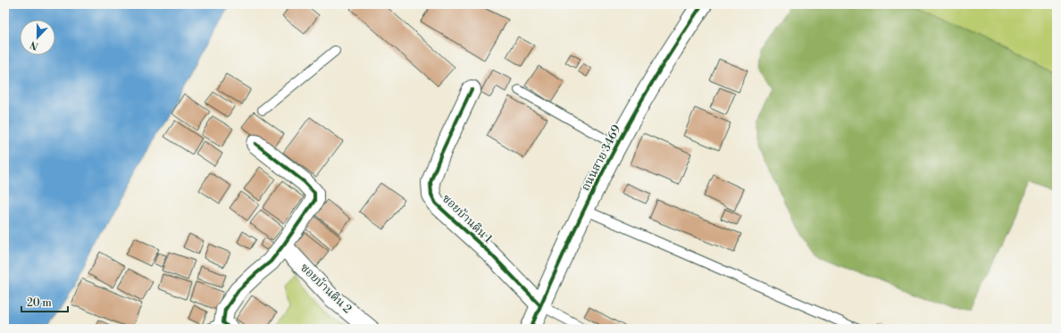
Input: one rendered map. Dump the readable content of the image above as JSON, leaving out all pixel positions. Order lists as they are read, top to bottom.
{
  "streets": {
    "street": ["ถนนสาย 3469", "ซอยบ้านดิน 1", "ซอยบ้านดิน 2"]
  },
  "crossings": [
    ["ถนนสาย 3469", "ซอยบ้านดิน 1"]
  ],
  "scale_bar": "20 m",
  "north": "bottom"
}
